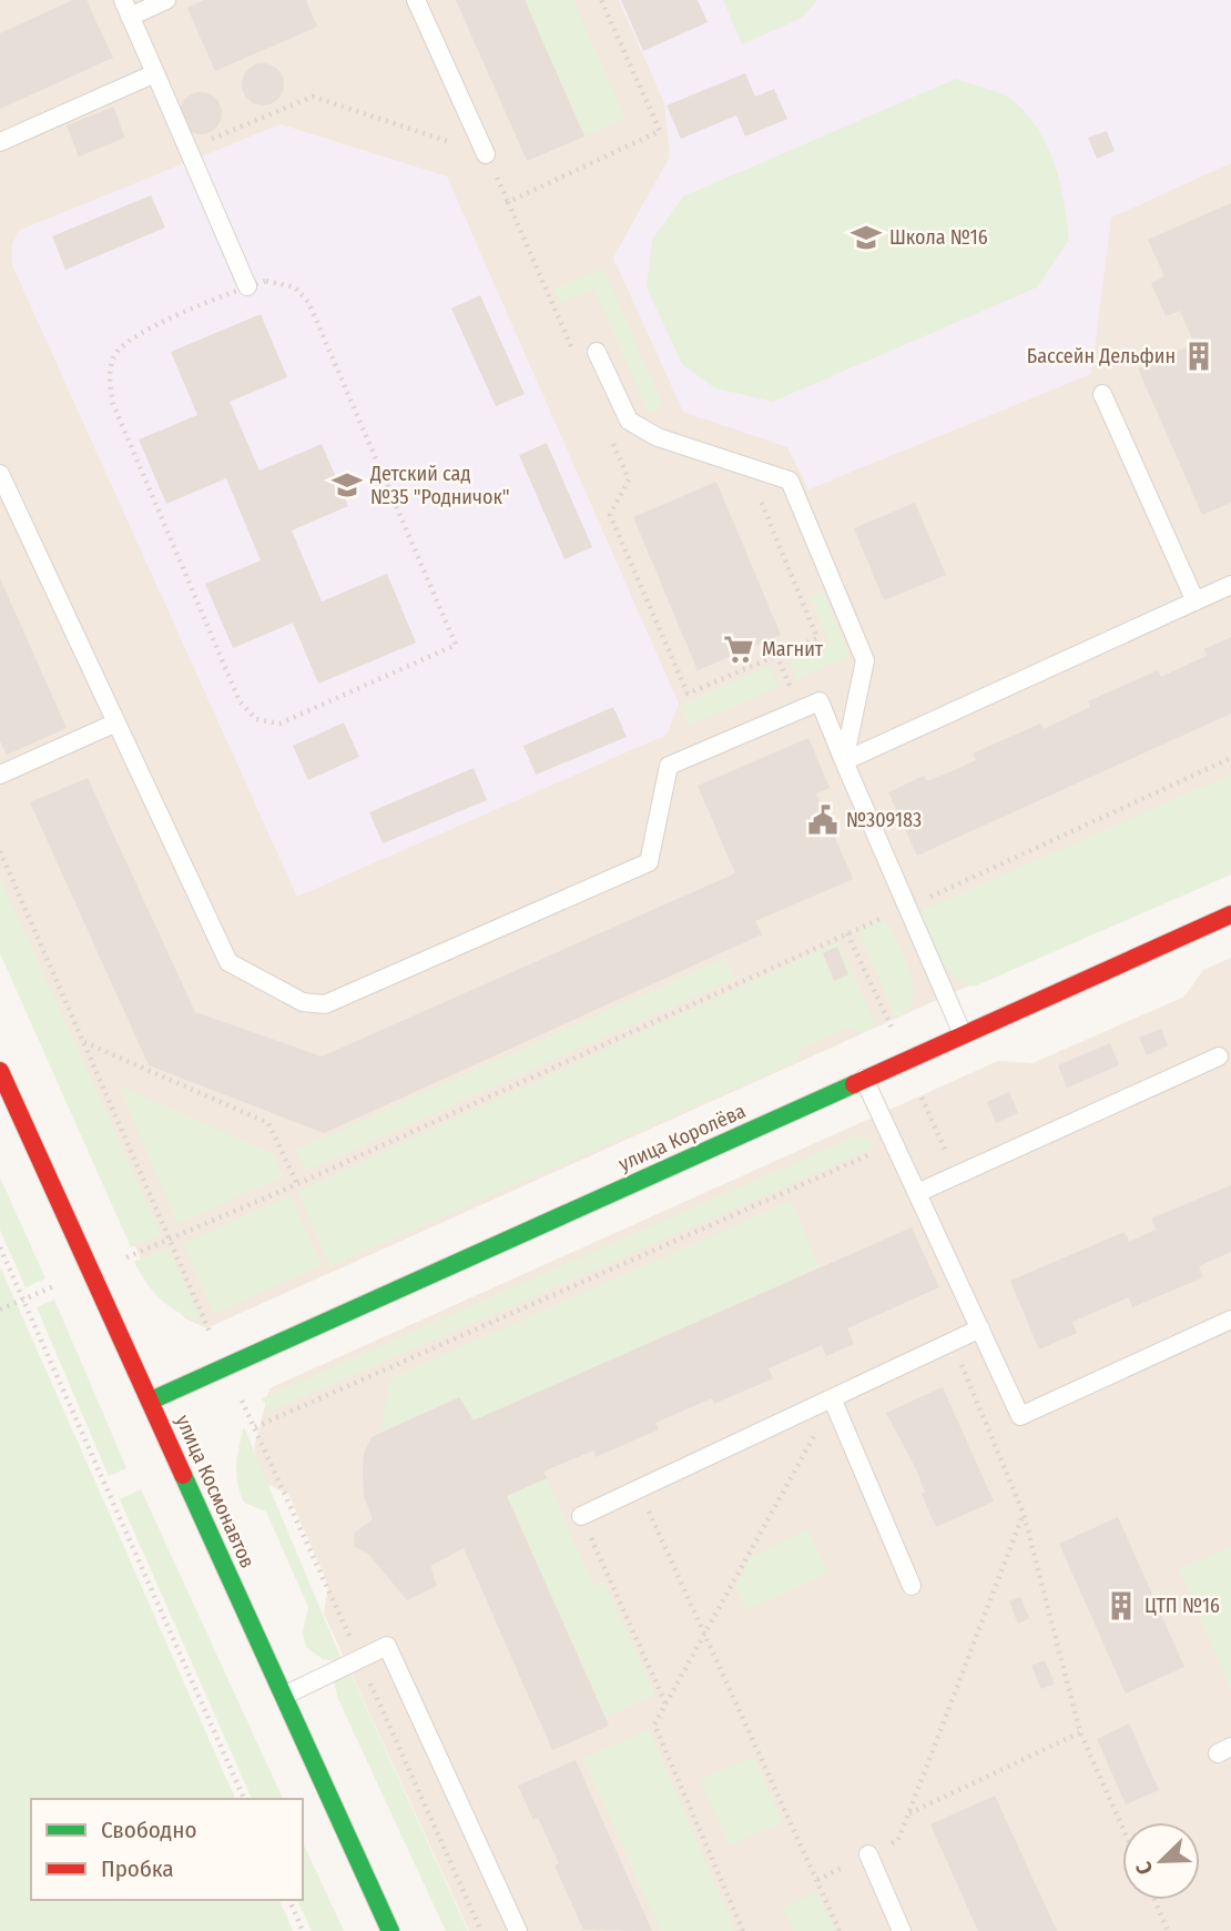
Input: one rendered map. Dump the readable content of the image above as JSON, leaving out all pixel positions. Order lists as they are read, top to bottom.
{
  "streets": {
    "main road": ["улица Королёва", "улица Космонавтов"]
  },
  "crossings": [
    ["улица Королёва", "улица Космонавтов"]
  ],
  "places": {
    "school or university": ["Школа №16", "Детский сад №35 \"Родничок\""],
    "building": ["Бассейн Дельфин", "ЦТП №16"],
    "supermarket": ["Магнит"],
    "public building": ["№309183"]
  },
  "legend": ["Свободно", "Пробка"],
  "north": "bottom left"
}
